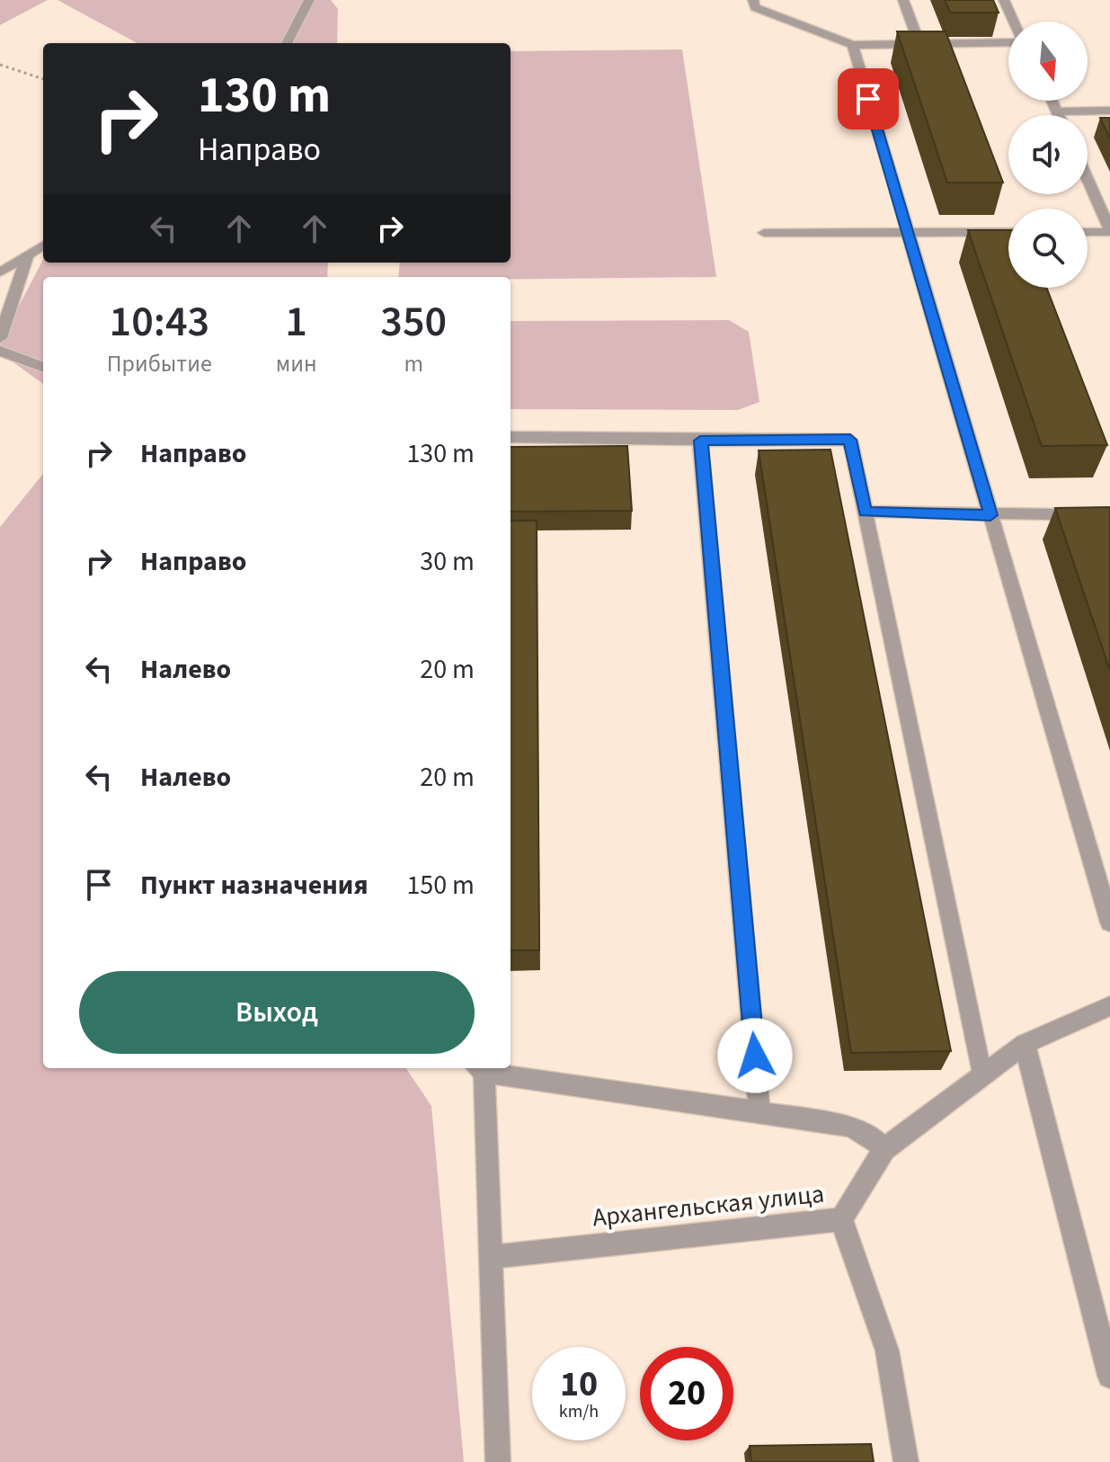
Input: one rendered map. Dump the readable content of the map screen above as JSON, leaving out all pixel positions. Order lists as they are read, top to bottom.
{
  "streets": {
    "street": ["Архангельская улица"]
  },
  "north": "bottom",
  "page": {
    "turn": ["130 m", "Направо"],
    "eta": [
      "10:43",
      "Прибытие",
      "1",
      "мин",
      "350",
      "m"
    ],
    "list": [
      {
        "name": "Направо",
        "value": "130 m"
      },
      {
        "name": "Направо",
        "value": "30 m"
      },
      {
        "name": "Налево",
        "value": "20 m"
      },
      {
        "name": "Налево",
        "value": "20 m"
      },
      {
        "name": "Пункт назначения",
        "value": "150 m"
      }
    ],
    "buttons": "Выход",
    "speed": "10 km/h",
    "limit": "20"
  }
}
